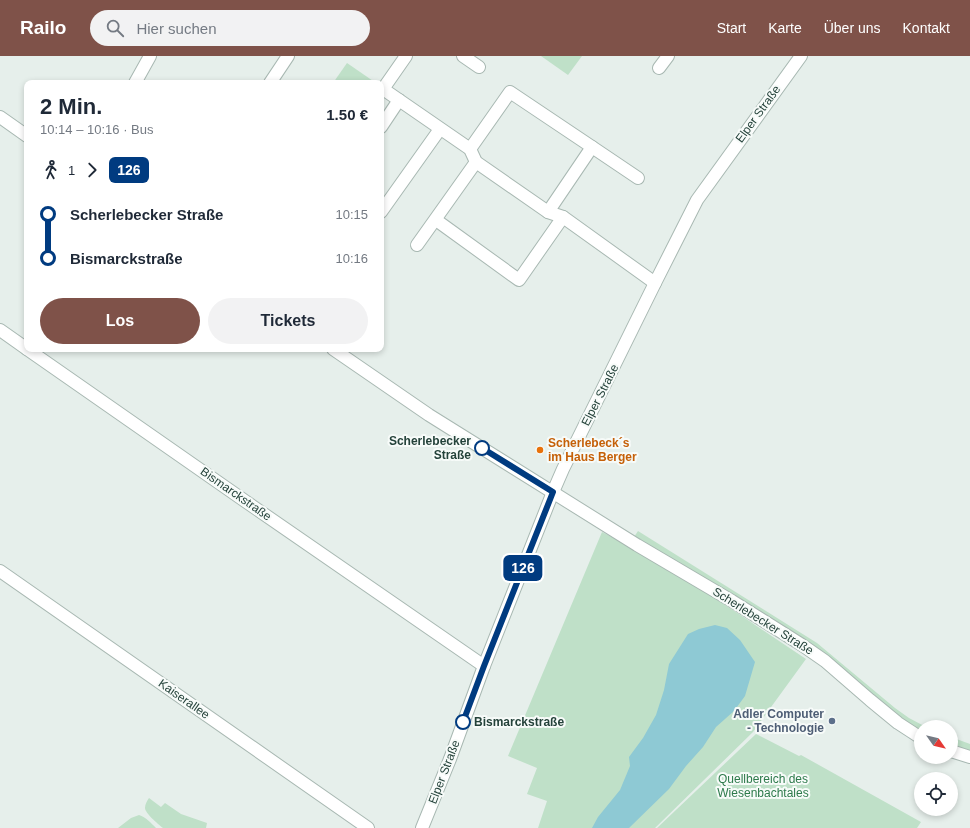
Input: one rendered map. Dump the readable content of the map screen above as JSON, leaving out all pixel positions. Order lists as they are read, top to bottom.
{
  "streets": {
    "street": [
      "Elper Straße",
      "Bismarckstraße",
      "Scherlebecker Straße",
      "Kaiserallee"
    ]
  },
  "crossings": [
    ["Elper Straße", "Bismarckstraße"],
    ["Elper Straße", "Scherlebecker Straße"]
  ],
  "parks": ["Quellbereich des Wiesenbachtales"],
  "places": [
    "Scherlebecker Straße",
    "Scherlebeck´s im Haus Berger",
    "Adler Computer - Technologie",
    "Bismarckstraße"
  ],
  "lines": ["bus line 126"],
  "north": "bottom right",
  "page": {
    "header": "Railo",
    "search": "Hier suchen",
    "nav": [
      "Start",
      "Karte",
      "Über uns",
      "Kontakt"
    ],
    "on_map": "126",
    "heading": ["2 Min.", "10:14 – 10:16 · Bus", "1.50 €"],
    "legs": ["1", "126"],
    "list": [
      {
        "name": "Scherlebecker Straße",
        "value": "10:15"
      },
      {
        "name": "Bismarckstraße",
        "value": "10:16"
      }
    ],
    "buttons": ["Los", "Tickets"]
  }
}
